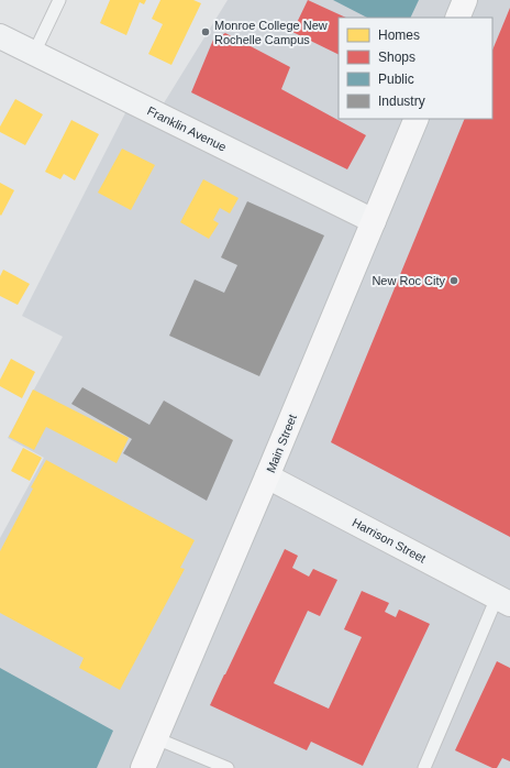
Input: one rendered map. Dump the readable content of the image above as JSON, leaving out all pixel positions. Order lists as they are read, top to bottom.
{
  "streets": {
    "main road": ["Main Street"],
    "street": ["Franklin Avenue", "Harrison Street"]
  },
  "crossings": [
    ["Franklin Avenue", "Main Street"],
    ["Main Street", "Harrison Street"]
  ],
  "places": ["Monroe College New Rochelle Campus", "New Roc City"],
  "legend": [
    "Homes",
    "Shops",
    "Public",
    "Industry"
  ]
}
